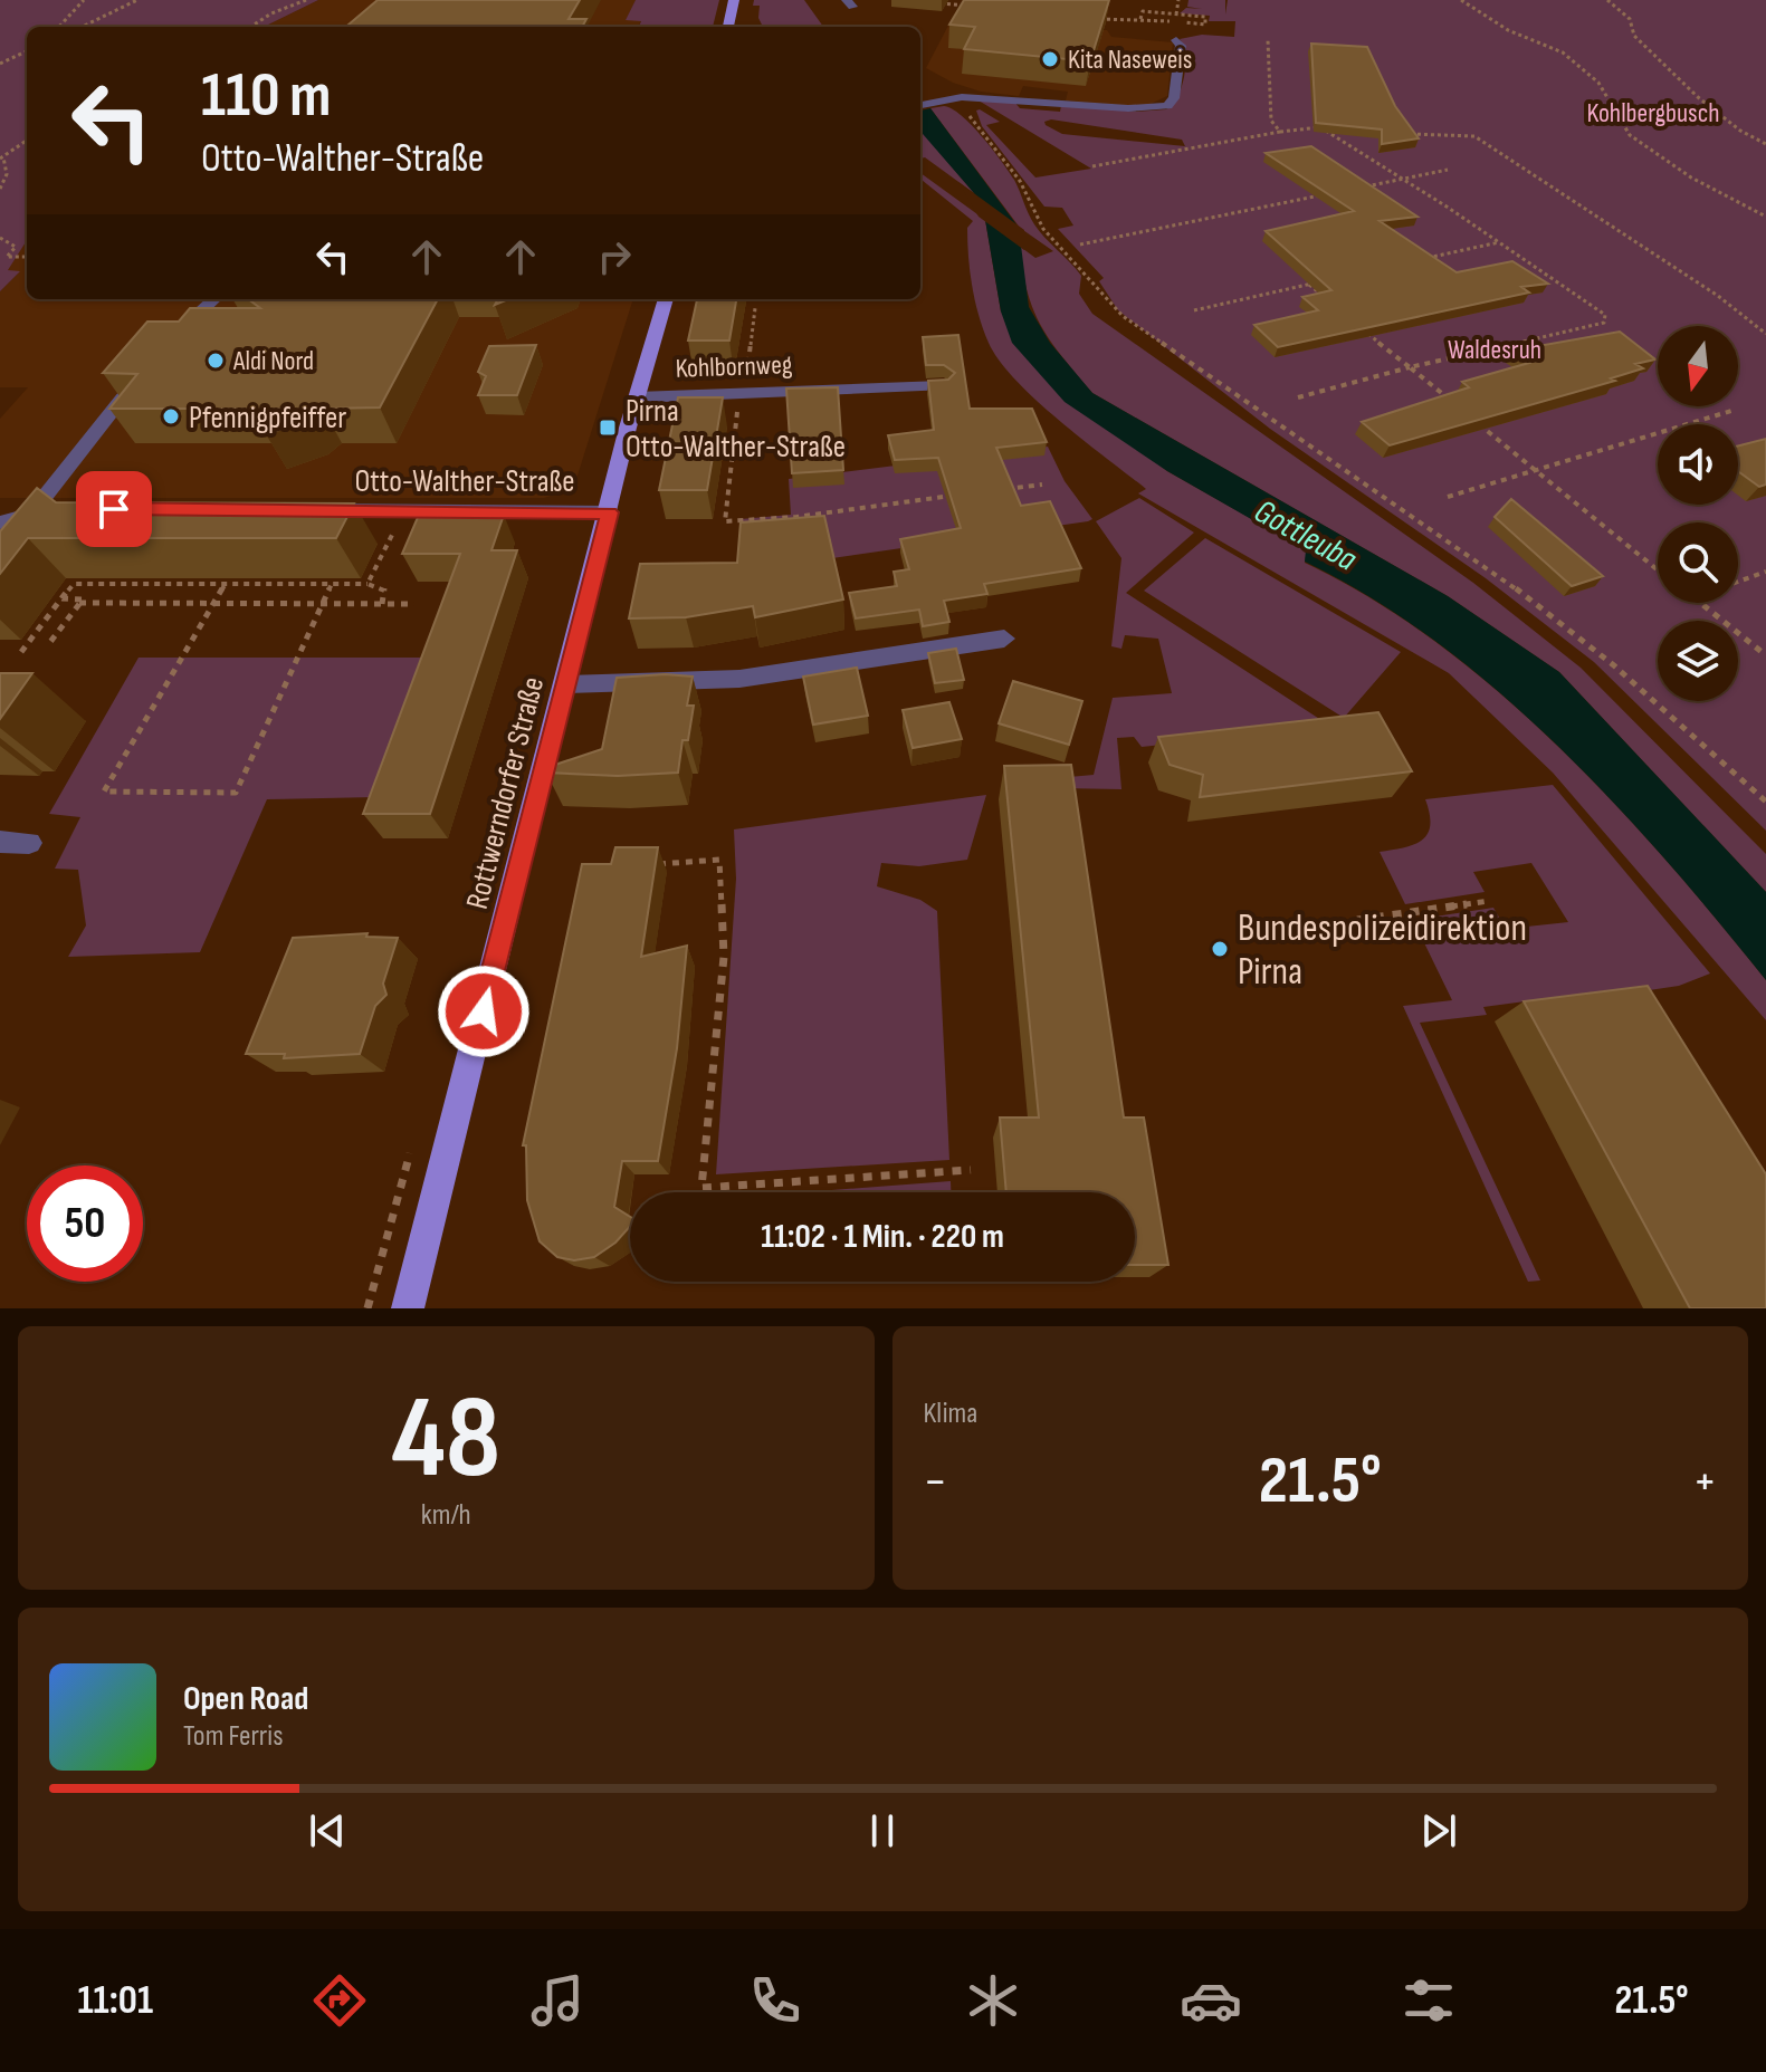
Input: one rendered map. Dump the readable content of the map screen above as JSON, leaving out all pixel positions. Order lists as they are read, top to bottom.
{
  "streets": {
    "main road": ["Rottwerndorfer Straße"],
    "street": ["Kohlbornweg", "Otto-Walther-Straße"]
  },
  "crossings": [
    ["Kohlbornweg", "Rottwerndorfer Straße"],
    ["Otto-Walther-Straße", "Rottwerndorfer Straße"]
  ],
  "water": ["Gottleuba"],
  "parks": ["Kohlbergbusch", "Waldesruh"],
  "places": {
    "other": [
      "Kita Naseweis",
      "Aldi Nord",
      "Pfennigpfeiffer",
      "Bundespolizeidirektion Pirna"
    ],
    "transit": ["Pirna Otto-Walther-Straße"]
  },
  "north": "bottom",
  "page": {
    "turn": ["110 m", "Otto-Walther-Straße"],
    "limit": "50",
    "trip": "11:02 · 1 Min. · 220 m",
    "tile": [
      ["48", "km/h"],
      "Klima"
    ],
    "heat": ["−", "21.5°", "+"],
    "song": ["Open Road", "Tom Ferris"],
    "tabs": ["11:01", "21.5°"]
  }
}
